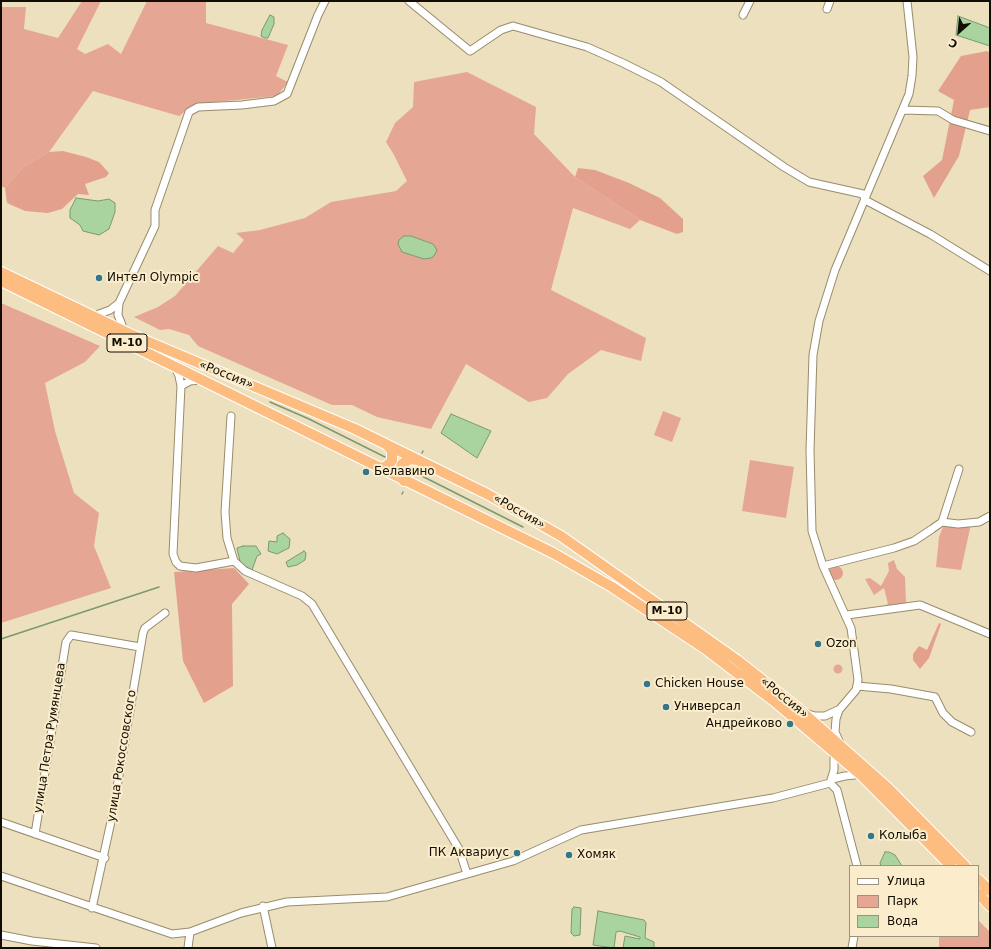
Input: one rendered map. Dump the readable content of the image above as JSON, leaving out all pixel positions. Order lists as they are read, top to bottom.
{
  "streets": {
    "highway": ["М-10", "«Россия»"],
    "street": ["улица Петра Румянцева", "улица Рокоссовского"]
  },
  "crossings": [
    ["улица Петра Румянцева", "улица Рокоссовского"]
  ],
  "places": [
    "Интел Olympic",
    "Белавино",
    "Ozon",
    "Chicken House",
    "Универсал",
    "Андрейково",
    "Колыба",
    "ПК Аквариус",
    "Хомяк"
  ],
  "legend": ["Улица", "Парк", "Вода"],
  "north": "bottom left"
}
